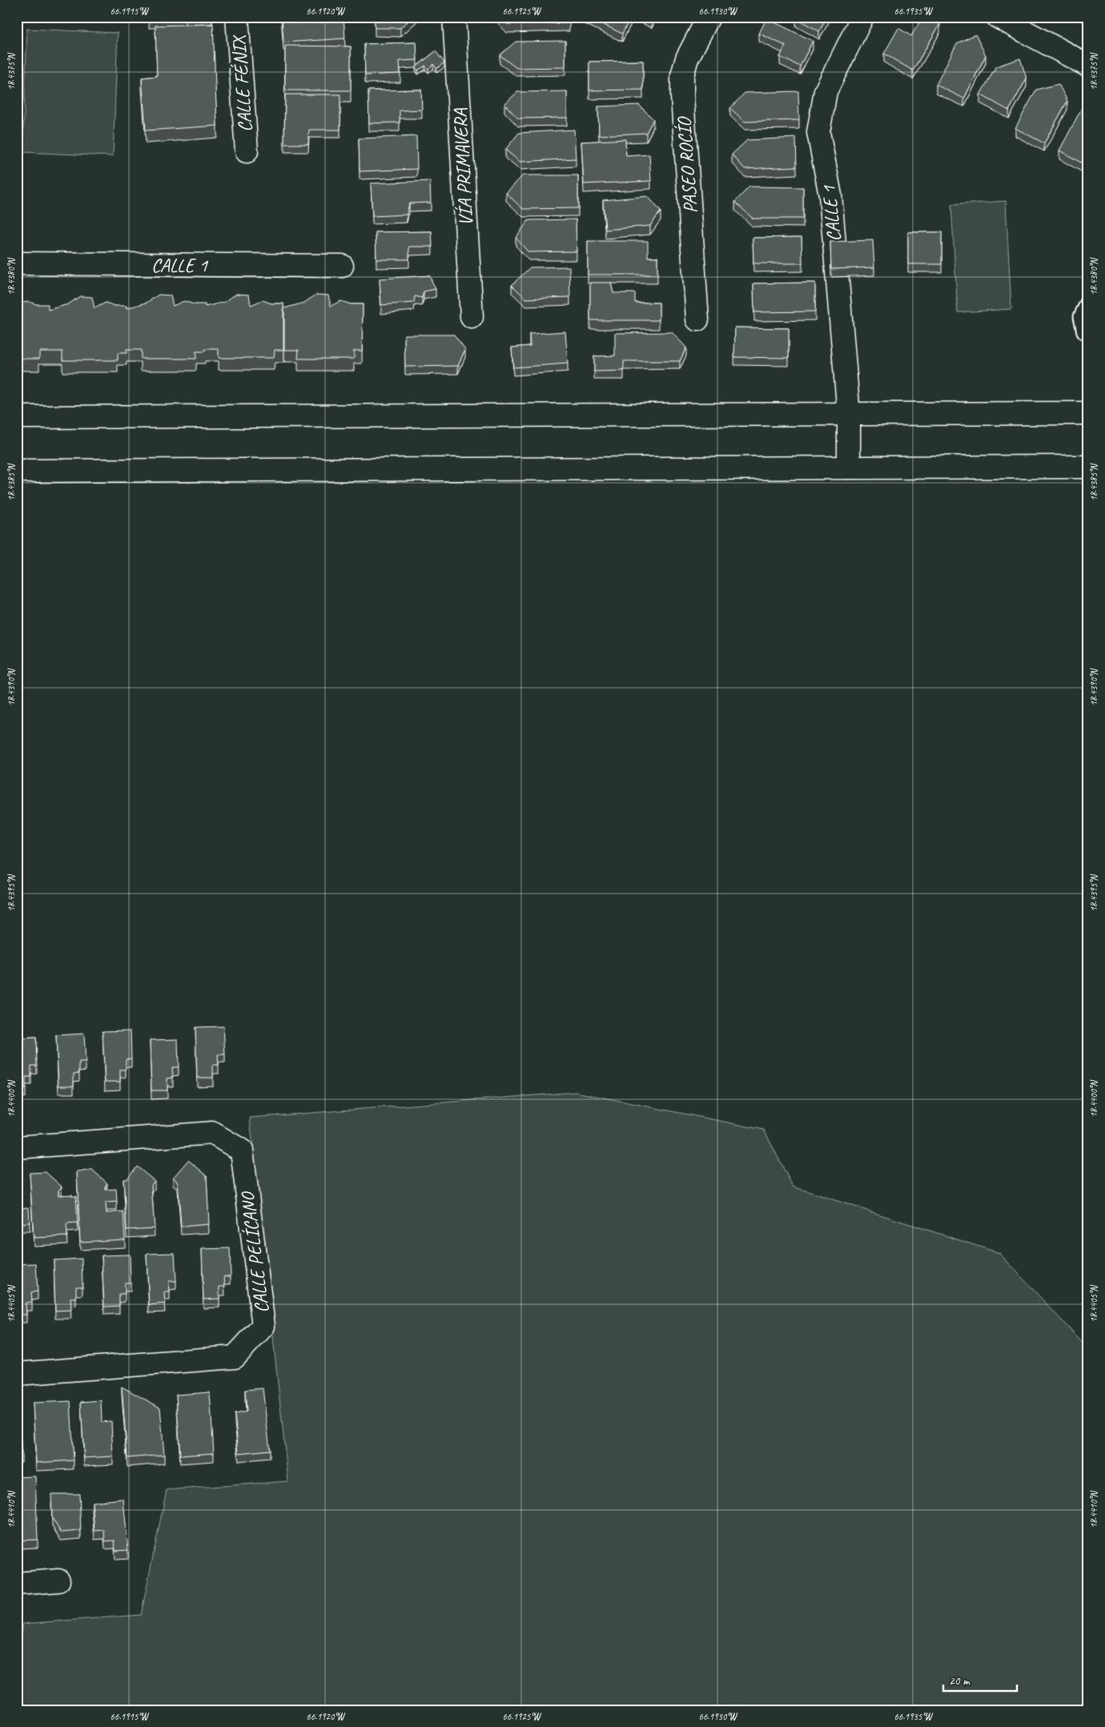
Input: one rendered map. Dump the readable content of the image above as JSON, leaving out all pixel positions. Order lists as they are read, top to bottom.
{
  "streets": {
    "street": [
      "CALLE FÉNIX",
      "PASEO ROCÍO",
      "VÍA PRIMAVERA",
      "CALLE 1",
      "CALLE PELÍCANO"
    ]
  },
  "scale_bar": "20 m",
  "coordinates": [
    "66.1915°W",
    "66.1920°W",
    "66.1925°W",
    "66.1930°W",
    "66.1935°W",
    "18.4375°N",
    "18.4380°N",
    "18.4385°N",
    "18.4390°N",
    "18.4395°N",
    "18.4400°N",
    "18.4405°N",
    "18.4410°N"
  ]
}
